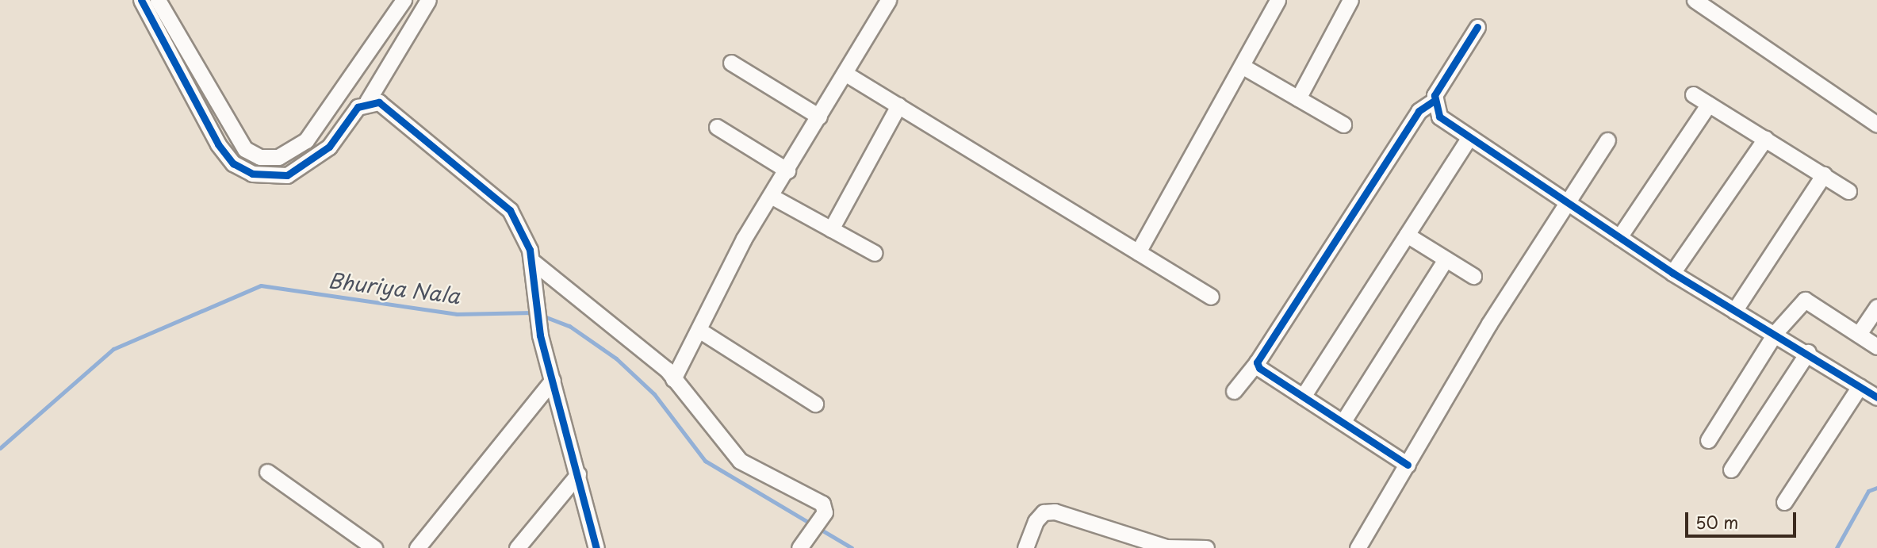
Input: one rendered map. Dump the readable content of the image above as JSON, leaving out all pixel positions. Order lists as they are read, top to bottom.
{
  "water": ["Bhuriya Nala"],
  "scale_bar": "50 m"
}
